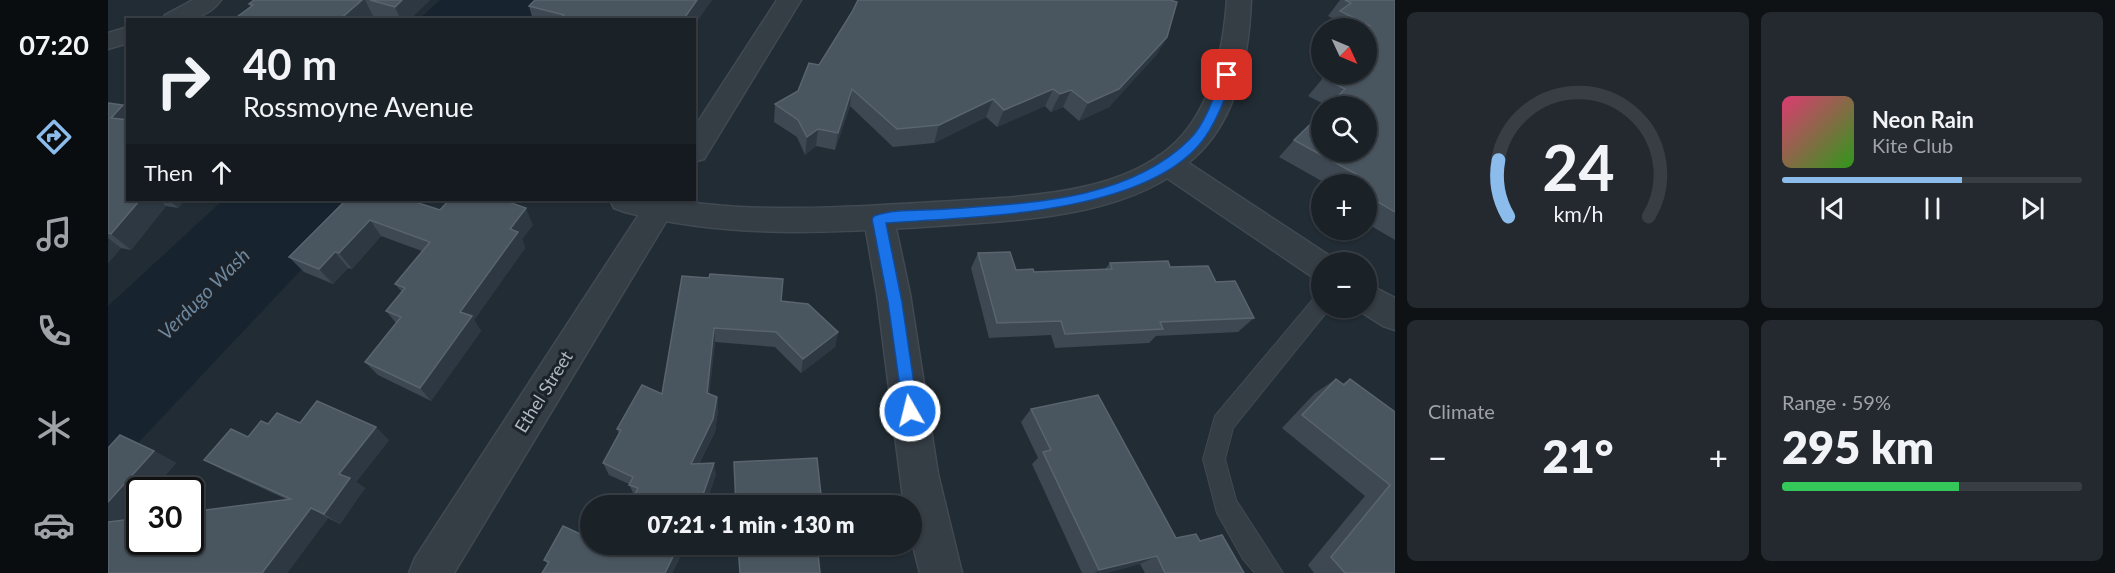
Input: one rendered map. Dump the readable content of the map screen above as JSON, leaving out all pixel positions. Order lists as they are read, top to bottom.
{
  "streets": {
    "street": ["Ethel Street"]
  },
  "water": ["Verdugo Wash"],
  "north": "bottom right",
  "page": {
    "tabs": "07:20",
    "map_buttons": ["+", "−"],
    "turn": ["40 m", "Rossmoyne Avenue"],
    "song": ["Neon Rain", "Kite Club"],
    "then": "Then",
    "tile": [
      "Climate",
      ["Range · 59%", "295 km"]
    ],
    "heat": ["−", "21°", "+"],
    "limit": "30",
    "trip": "07:21 · 1 min · 130 m",
    "gauge": ["24", "km/h"]
  }
}
